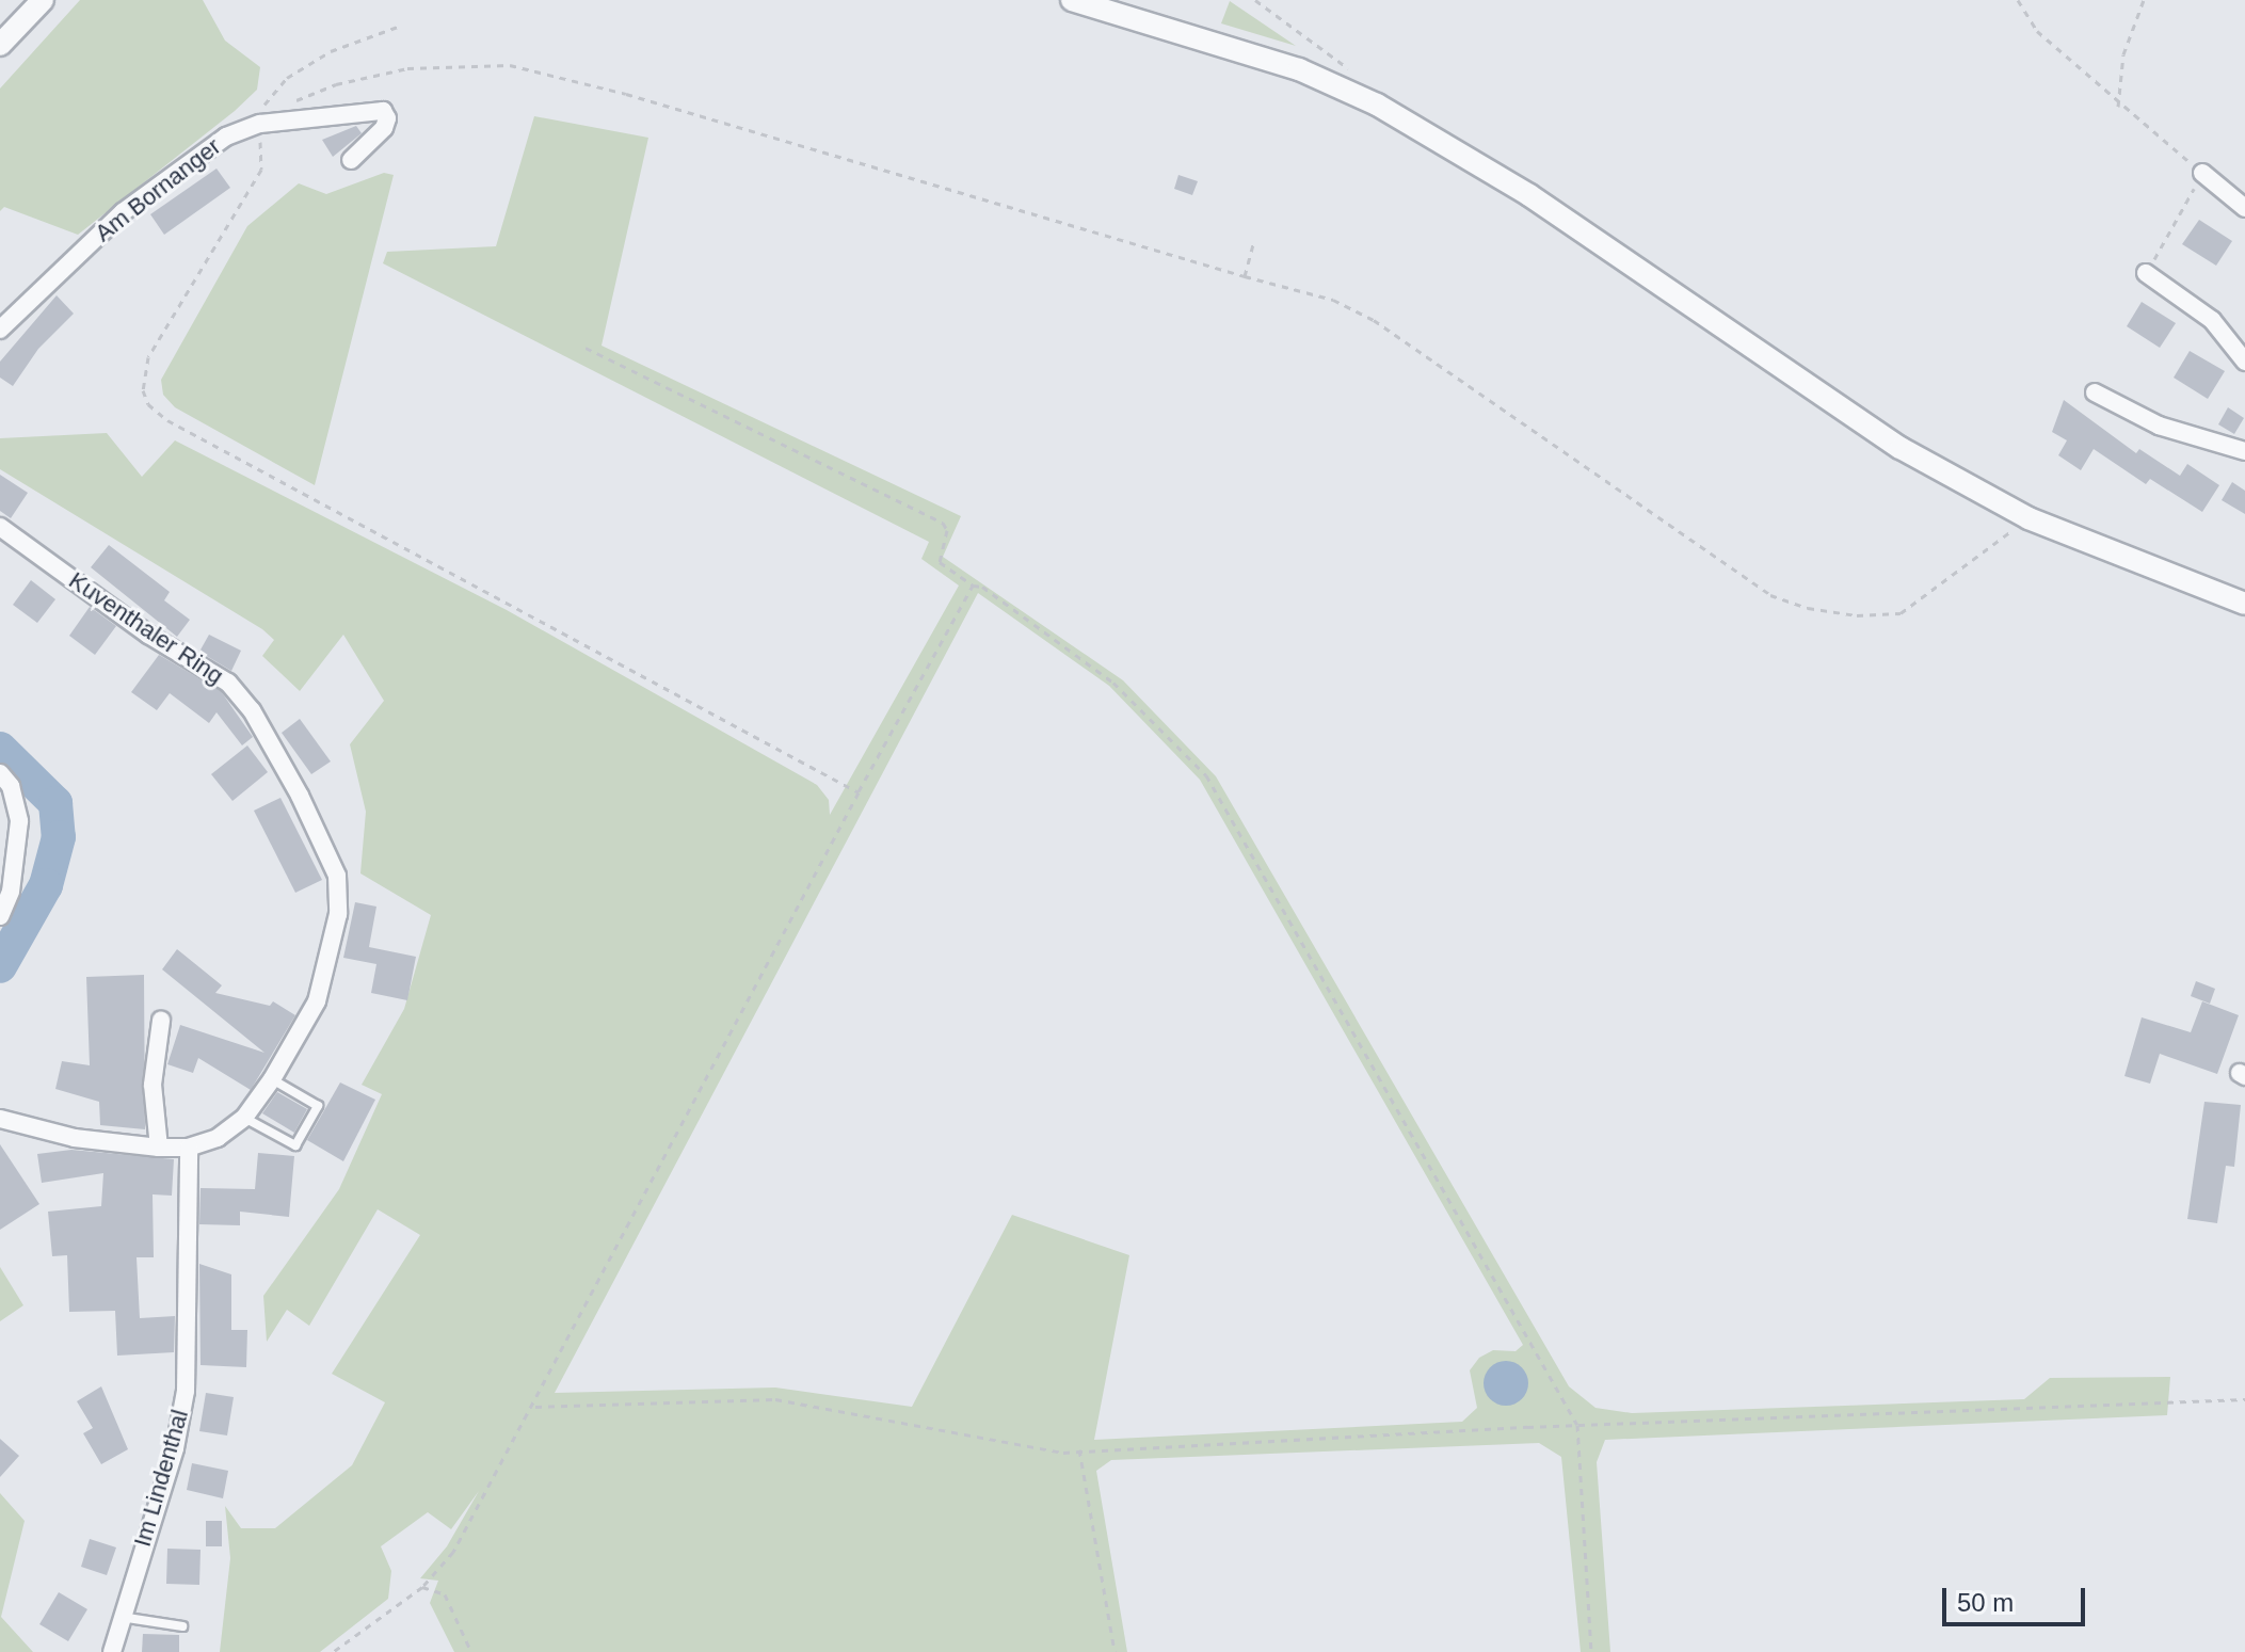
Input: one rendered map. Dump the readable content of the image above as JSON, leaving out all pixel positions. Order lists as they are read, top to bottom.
{
  "streets": {
    "street": ["Am Bornanger", "Kuventhaler Ring", "Im Lindenthal"]
  },
  "crossings": [
    ["Kuventhaler Ring", "Im Lindenthal"]
  ],
  "scale_bar": "50 m"
}
